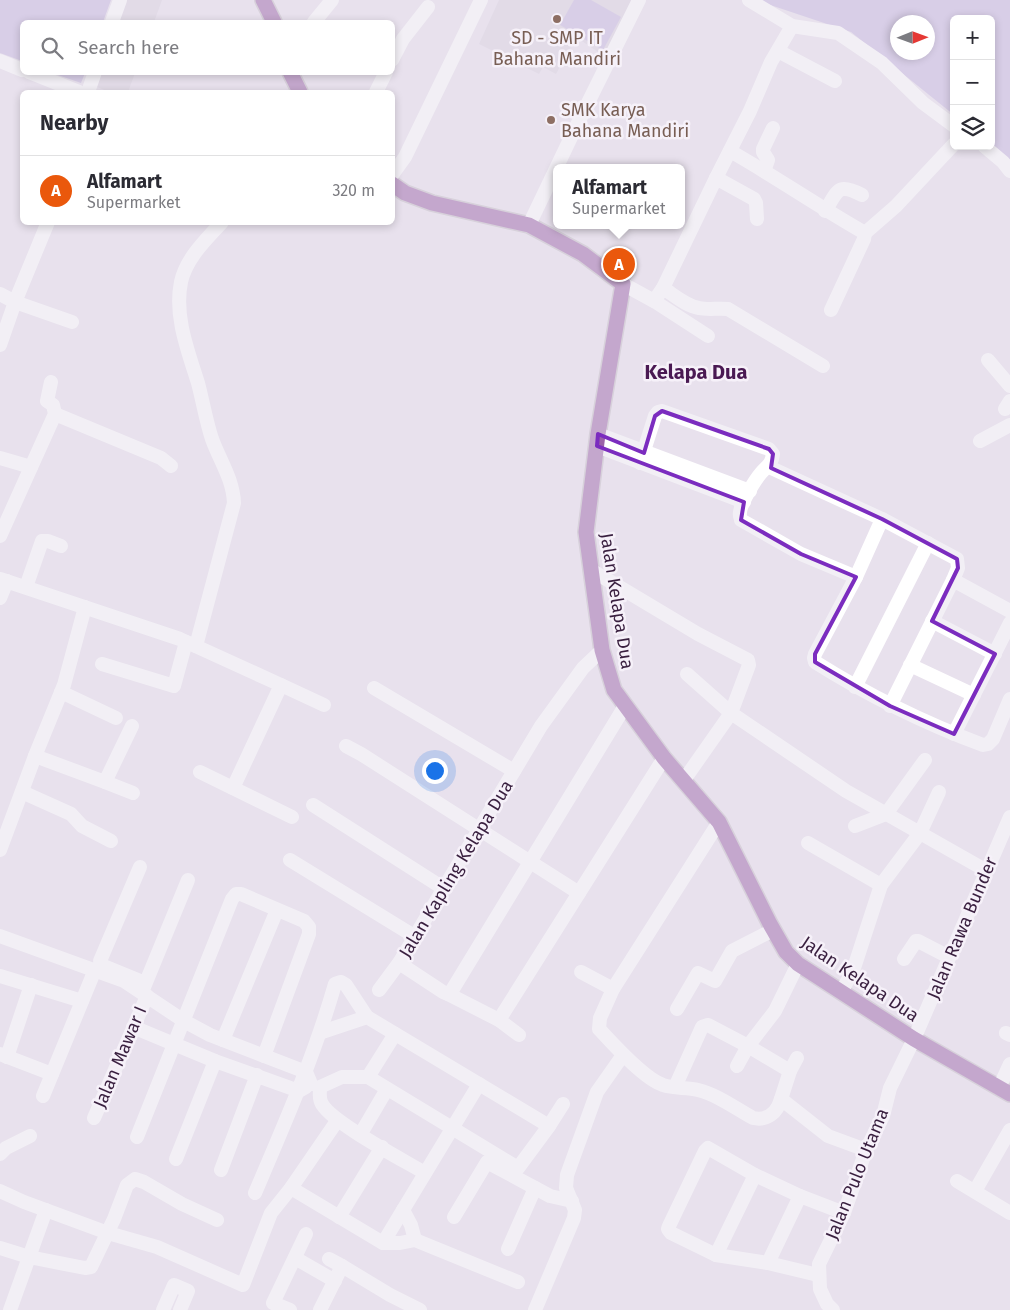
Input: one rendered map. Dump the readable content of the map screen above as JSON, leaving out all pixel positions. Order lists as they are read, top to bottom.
{
  "streets": {
    "main road": ["Jalan Kelapa Dua"],
    "street": [
      "Jalan Kapling Kelapa Dua",
      "Jalan Rawa Bunder",
      "Jalan Mawar I",
      "Jalan Pulo Utama"
    ]
  },
  "crossings": [
    ["Jalan Kelapa Dua", "Jalan Kapling Kelapa Dua"],
    ["Jalan Kelapa Dua", "Jalan Rawa Bunder"],
    ["Jalan Kelapa Dua", "Jalan Pulo Utama"],
    ["Jalan Rawa Bunder", "Jalan Pulo Utama"]
  ],
  "districts": ["Kelapa Dua"],
  "places": ["SD - SMP IT Bahana Mandiri", "SMK Karya Bahana Mandiri"],
  "north": "right",
  "page": {
    "map_buttons": ["+", "−"],
    "search": "Search here",
    "heading": "Nearby",
    "list": [
      {
        "mark": "A",
        "name": "Alfamart",
        "note": "Supermarket",
        "value": "320 m"
      }
    ],
    "popup": ["Alfamart", "Supermarket"],
    "pins": "A"
  }
}
